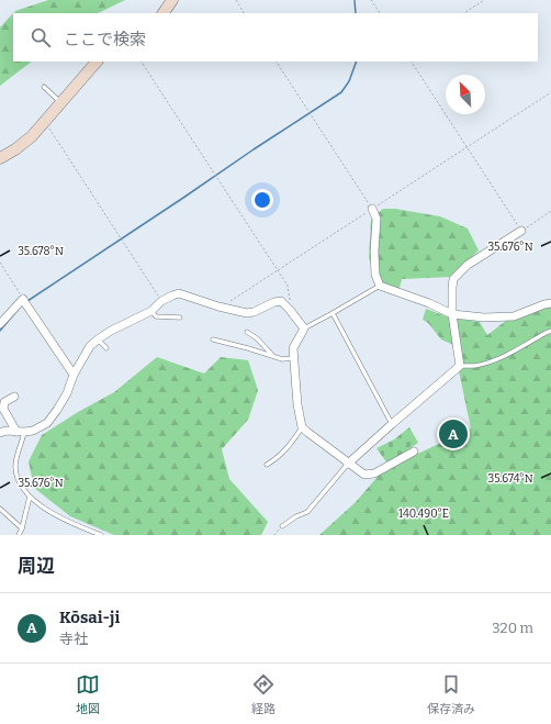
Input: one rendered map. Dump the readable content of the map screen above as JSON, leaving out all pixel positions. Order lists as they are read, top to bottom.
{
  "north": "top left",
  "page": {
    "search": "ここで検索",
    "pins": "A",
    "heading": "周辺",
    "list": [
      {
        "mark": "A",
        "name": "Kōsai-ji",
        "note": "寺社",
        "value": "320 m"
      }
    ],
    "nav": ["地図", "経路", "保存済み"]
  },
  "coordinates": [
    "35.676°N",
    "35.678°N",
    "35.674°N",
    "140.490°E"
  ]
}
